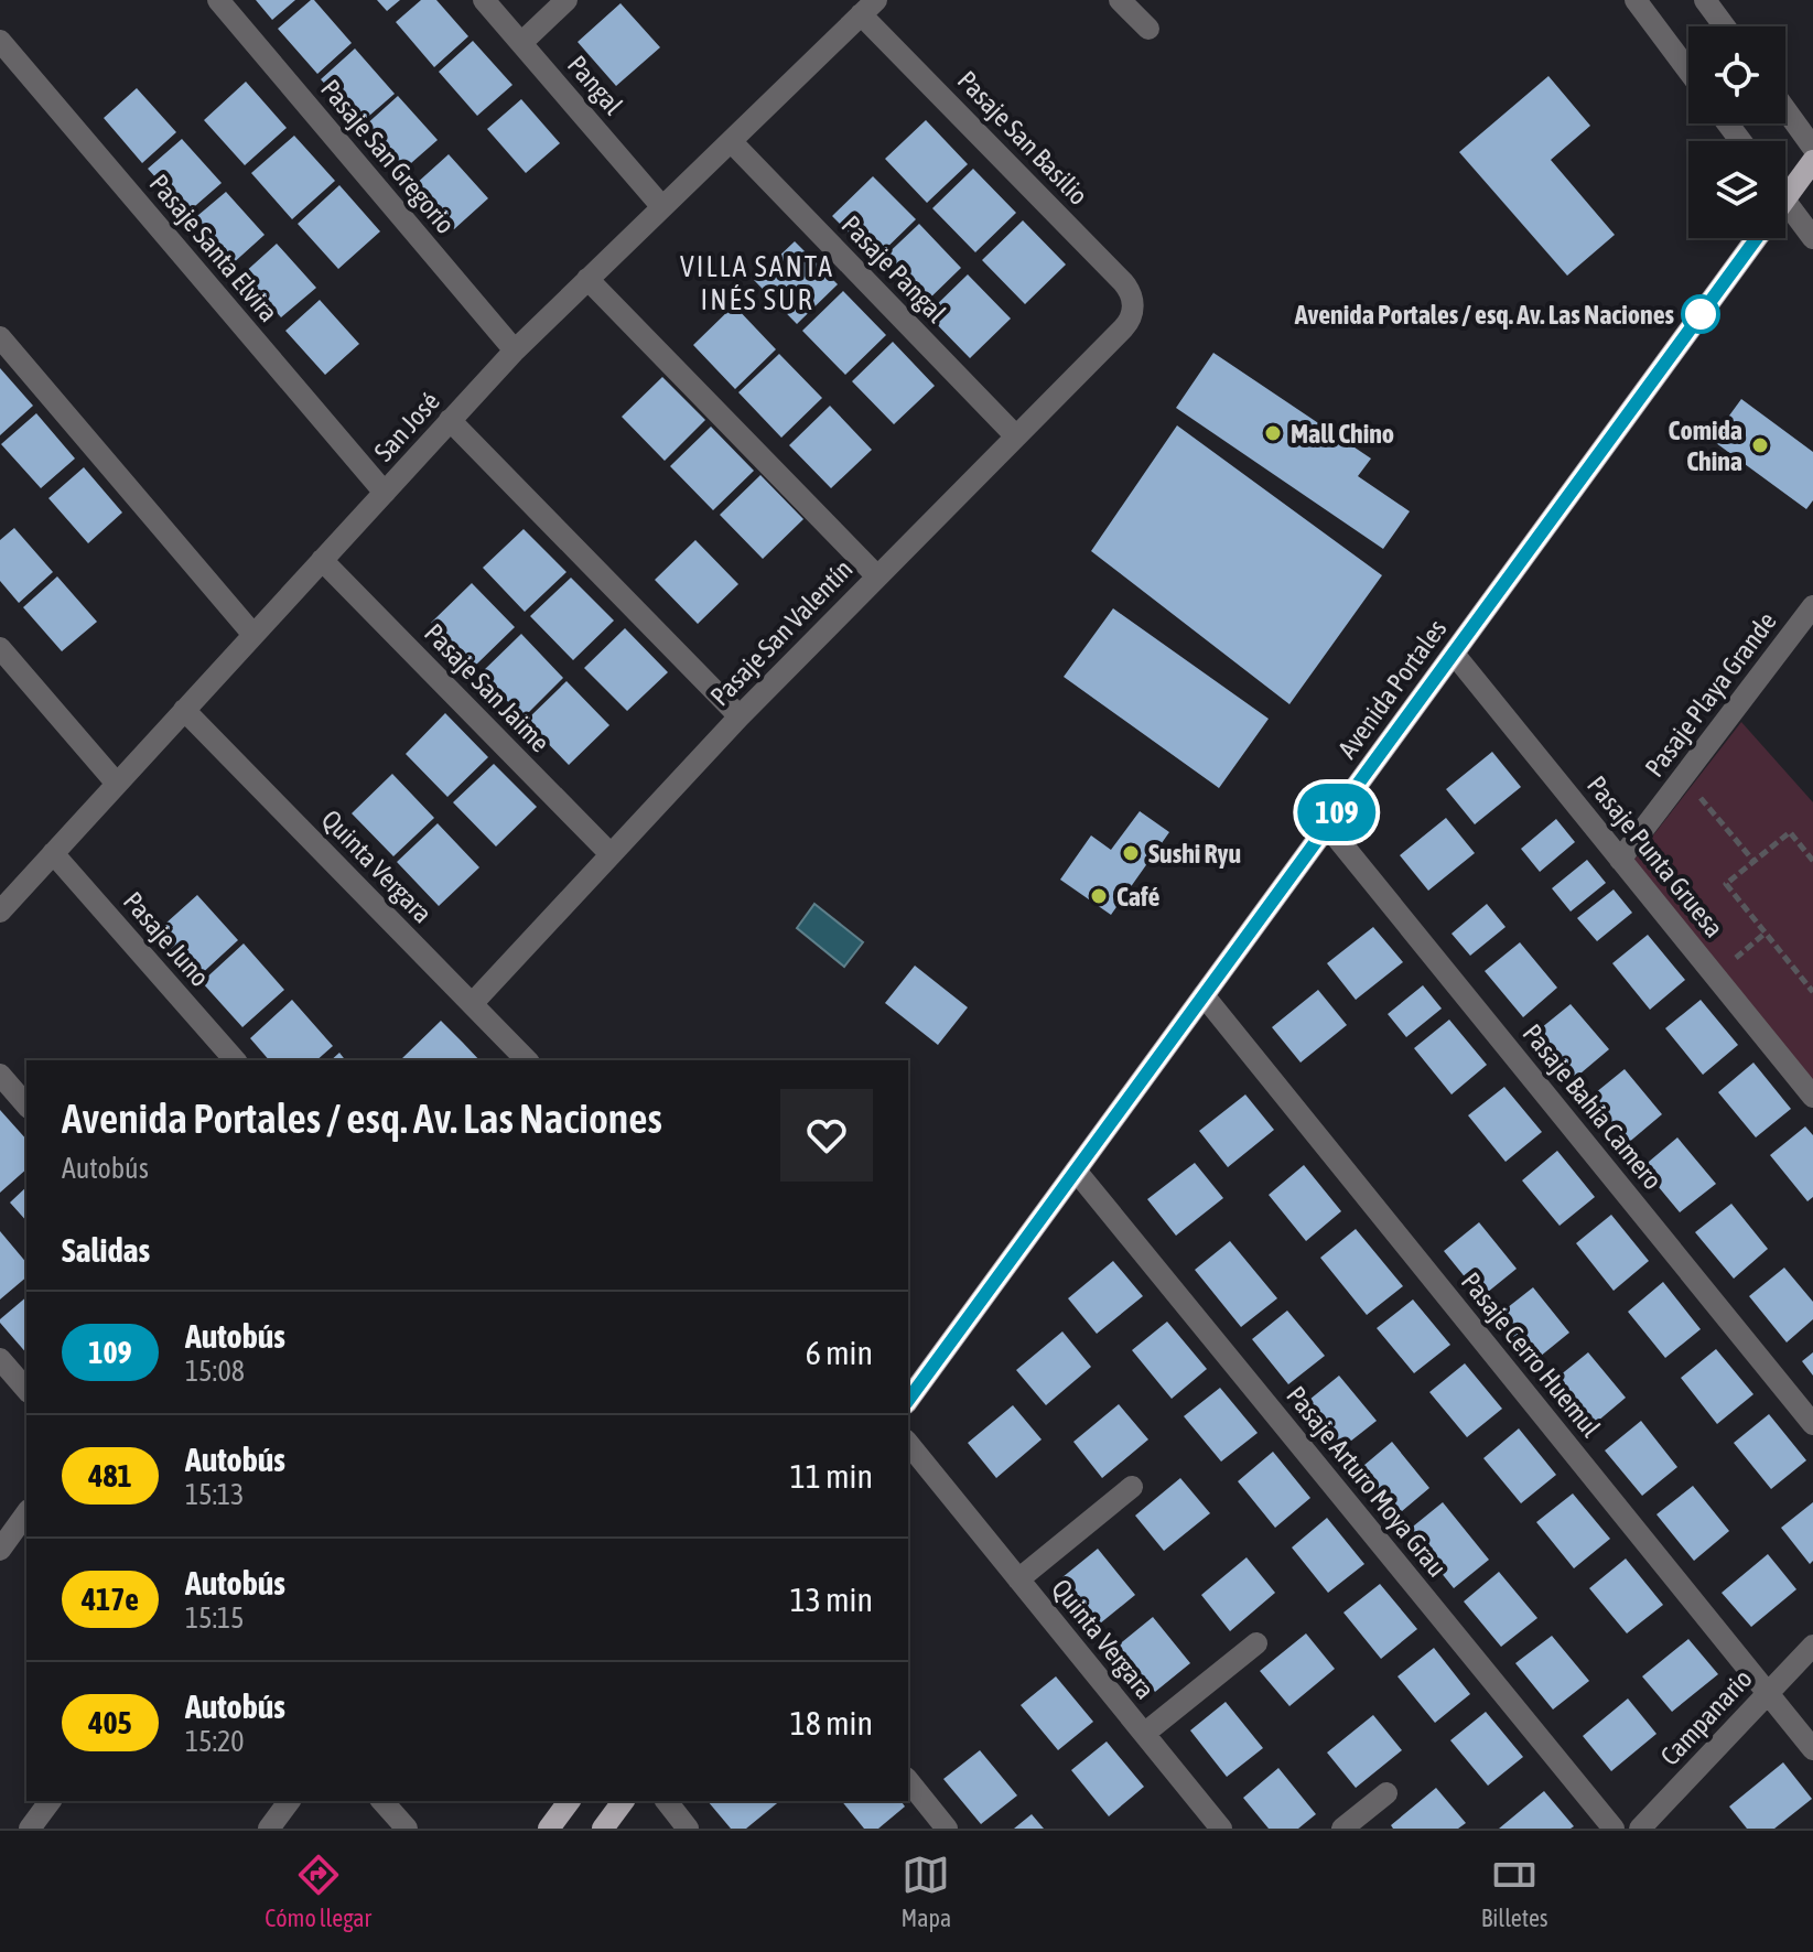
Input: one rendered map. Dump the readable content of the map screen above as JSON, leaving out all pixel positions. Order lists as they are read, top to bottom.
{
  "streets": {
    "main road": ["Avenida Portales"],
    "street": [
      "Pangal",
      "Pasaje San Basilio",
      "Pasaje San Gregorio",
      "Pasaje Santa Elvira",
      "Pasaje Pangal",
      "San José",
      "Pasaje San Valentín",
      "Pasaje San Jaime",
      "Pasaje Playa Grande",
      "Pasaje Punta Gruesa",
      "Quinta Vergara",
      "Pasaje Juno",
      "Pasaje Bahía Camero",
      "Pasaje Cerro Huemul",
      "Pasaje Arturo Moya Grau",
      "Campanario"
    ]
  },
  "crossings": [
    ["Pangal", "San José"],
    ["Pasaje San Basilio", "San José"],
    ["Pasaje San Basilio", "Pasaje San Valentín"],
    ["Pasaje San Gregorio", "San José"],
    ["Pasaje Santa Elvira", "San José"],
    ["Pasaje Pangal", "San José"],
    ["Pasaje Pangal", "Pasaje San Valentín"],
    ["San José", "Pasaje San Jaime"],
    ["San José", "Quinta Vergara"],
    ["San José", "Pasaje Juno"],
    ["Pasaje San Valentín", "Pasaje San Jaime"],
    ["Pasaje San Valentín", "Quinta Vergara"],
    ["Avenida Portales", "Pasaje Punta Gruesa"],
    ["Avenida Portales", "Pasaje Bahía Camero"],
    ["Avenida Portales", "Pasaje Cerro Huemul"],
    ["Avenida Portales", "Pasaje Arturo Moya Grau"],
    ["Pasaje Playa Grande", "Pasaje Punta Gruesa"],
    ["Pasaje Cerro Huemul", "Campanario"]
  ],
  "districts": ["VILLA SANTA INÉS SUR"],
  "places": [
    "Avenida Portales / esq. Av. Las Naciones",
    "Mall Chino",
    "Comida China",
    "Sushi Ryu",
    "Café"
  ],
  "lines": ["bus line 109"],
  "page": {
    "on_map": "109",
    "heading": [
      ["Avenida Portales / esq. Av. Las Naciones", "Autobús"],
      "Salidas"
    ],
    "list": [
      {
        "mark": "109",
        "name": "Autobús",
        "note": "15:08",
        "value": "6 min"
      },
      {
        "mark": "481",
        "name": "Autobús",
        "note": "15:13",
        "value": "11 min"
      },
      {
        "mark": "417e",
        "name": "Autobús",
        "note": "15:15",
        "value": "13 min"
      },
      {
        "mark": "405",
        "name": "Autobús",
        "note": "15:20",
        "value": "18 min"
      }
    ],
    "tabs": ["Cómo llegar", "Mapa", "Billetes"]
  }
}
